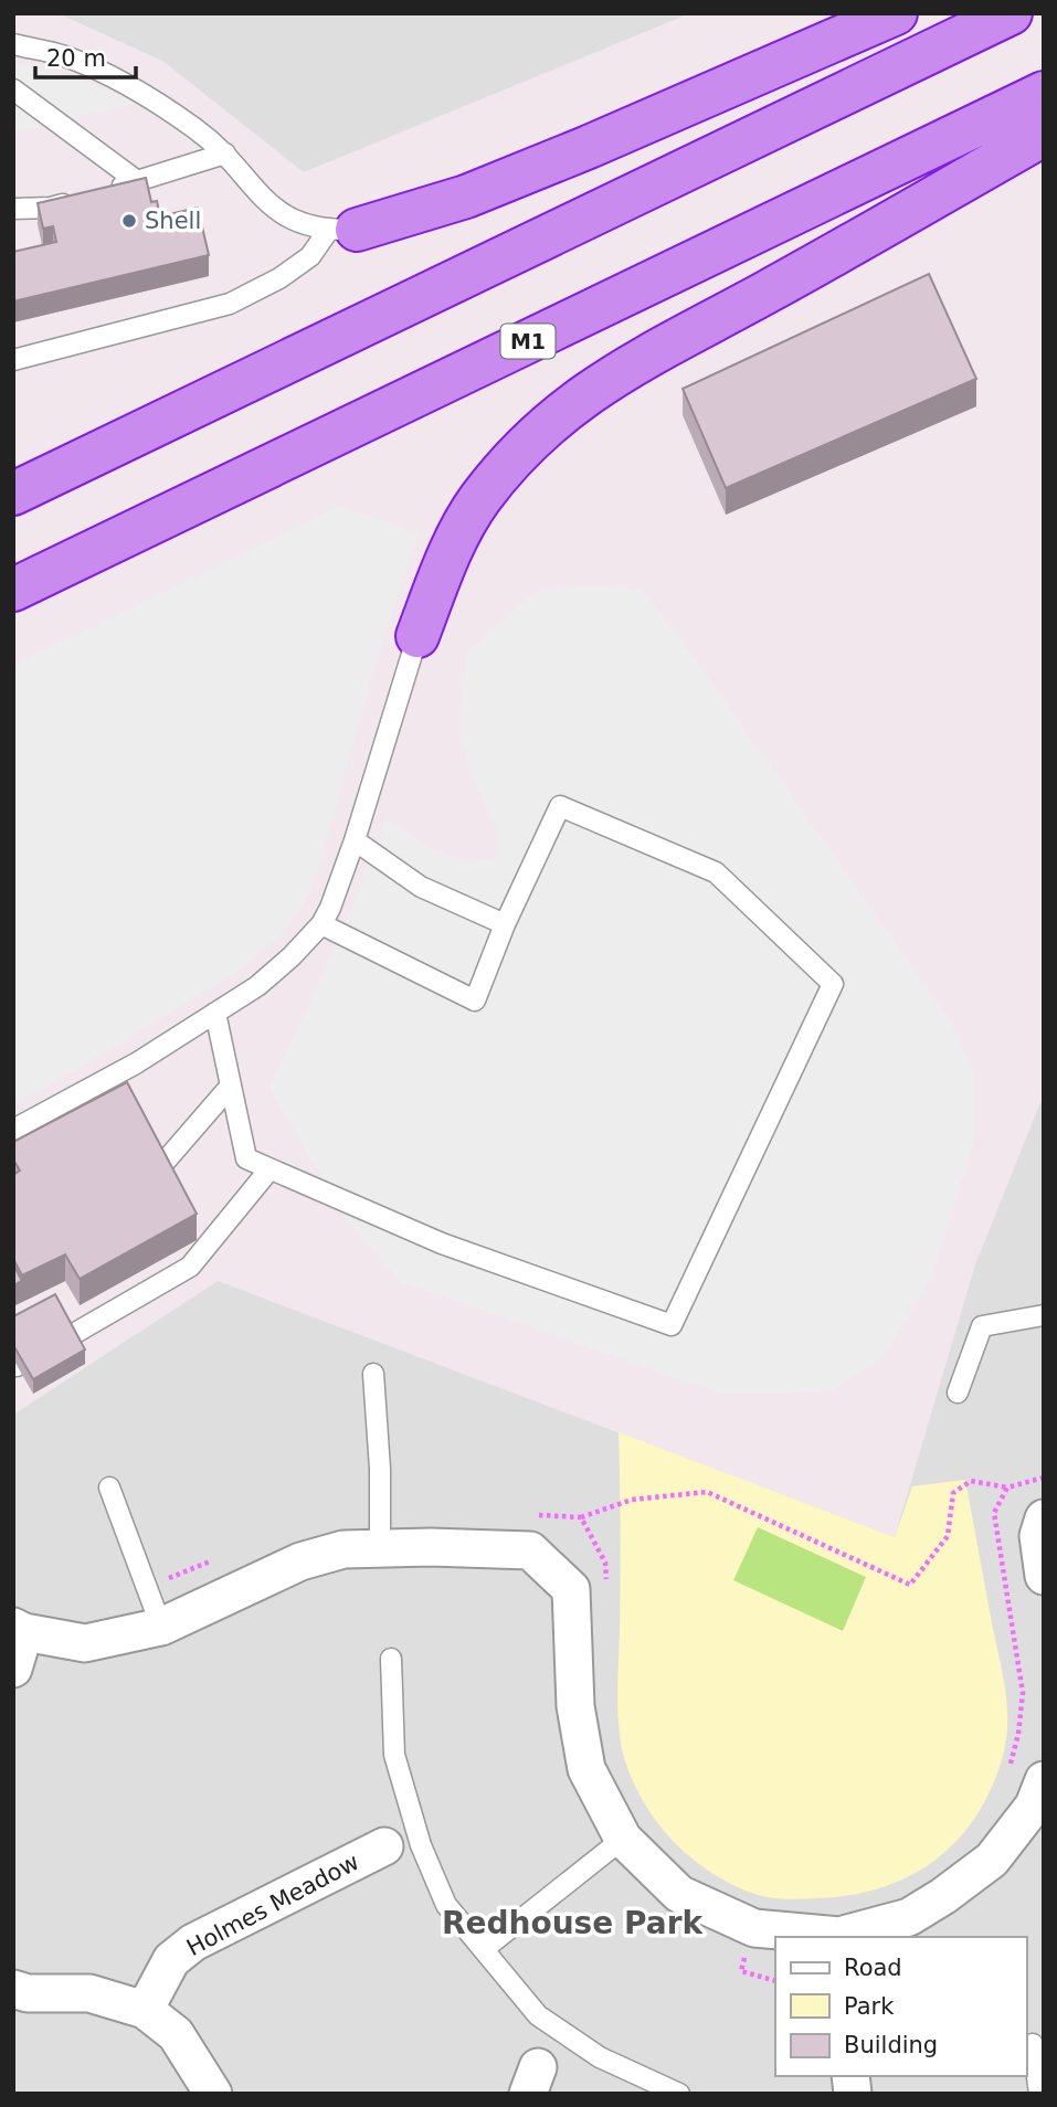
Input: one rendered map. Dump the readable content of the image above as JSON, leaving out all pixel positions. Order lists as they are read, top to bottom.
{
  "streets": {
    "highway": ["M1"],
    "street": ["Holmes Meadow"]
  },
  "districts": ["Redhouse Park"],
  "places": ["Shell"],
  "legend": ["Road", "Park", "Building"],
  "scale_bar": "20 m"
}
